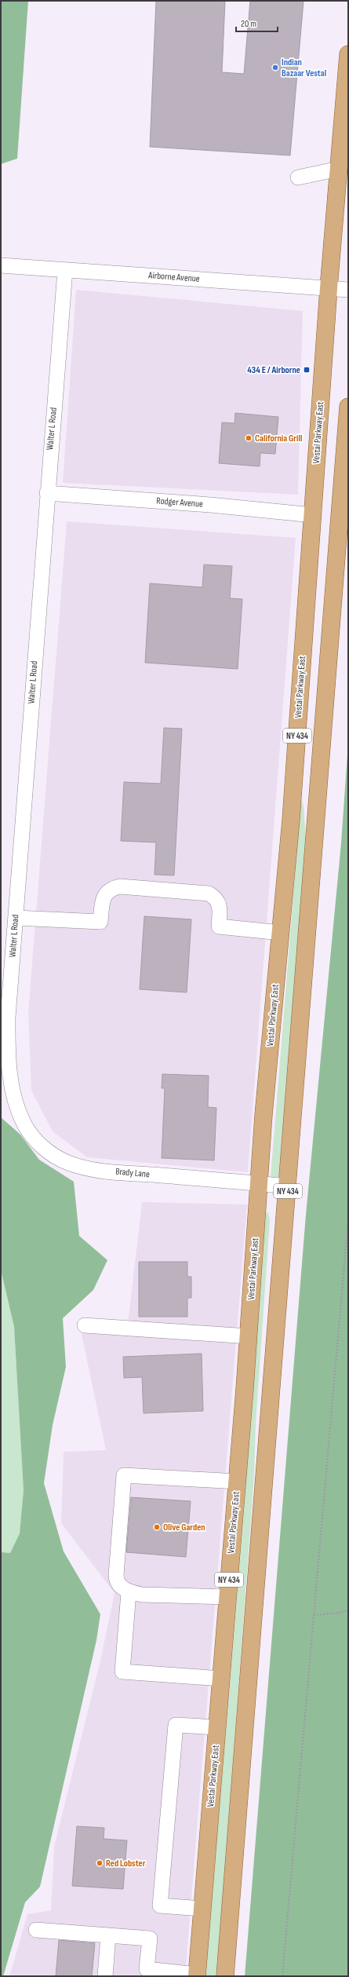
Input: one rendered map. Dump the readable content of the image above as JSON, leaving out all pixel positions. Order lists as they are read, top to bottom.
{
  "streets": {
    "main road": ["Vestal Parkway East", "NY 434"],
    "street": [
      "Airborne Avenue",
      "Walter L Road",
      "Rodger Avenue",
      "Brady Lane"
    ]
  },
  "crossings": [
    ["Airborne Avenue", "Walter L Road"],
    ["Airborne Avenue", "Vestal Parkway East"],
    ["Walter L Road", "Rodger Avenue"],
    ["Walter L Road", "Brady Lane"],
    ["Vestal Parkway East", "Rodger Avenue"],
    ["Vestal Parkway East", "Brady Lane"],
    ["NY 434", "Brady Lane"]
  ],
  "places": {
    "other": [
      "Indian Bazaar Vestal",
      "California Grill",
      "Olive Garden",
      "Red Lobster"
    ],
    "transit": ["434 E / Airborne"]
  },
  "scale_bar": "20 m"
}
